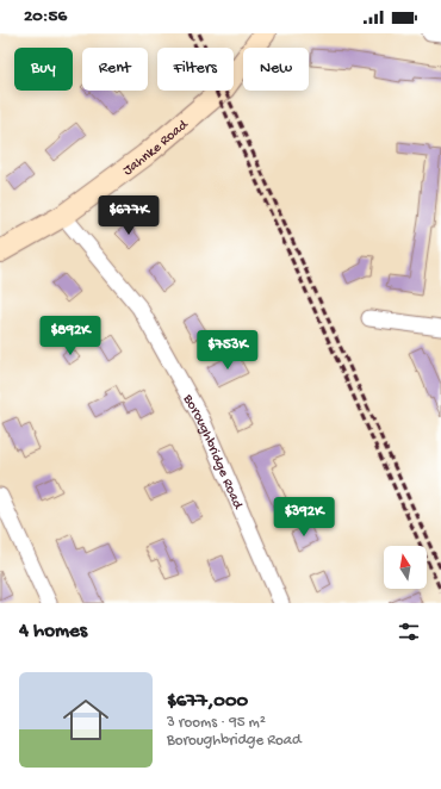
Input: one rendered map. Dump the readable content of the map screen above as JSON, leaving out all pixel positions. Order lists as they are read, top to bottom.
{
  "streets": {
    "main road": ["Jahnke Road"],
    "street": ["Boroughbridge Road"]
  },
  "crossings": [
    ["Jahnke Road", "Boroughbridge Road"]
  ],
  "north": "top",
  "page": {
    "status": "20:56",
    "chip": [
      "Buy",
      "Rent",
      "Filters",
      "New"
    ],
    "price": [
      "$677K",
      "$892K",
      "$753K",
      "$392K"
    ],
    "heading": "4 homes",
    "list": [
      {
        "name": "$677,000",
        "note": "3 rooms · 95 m² · Boroughbridge Road"
      }
    ]
  }
}
